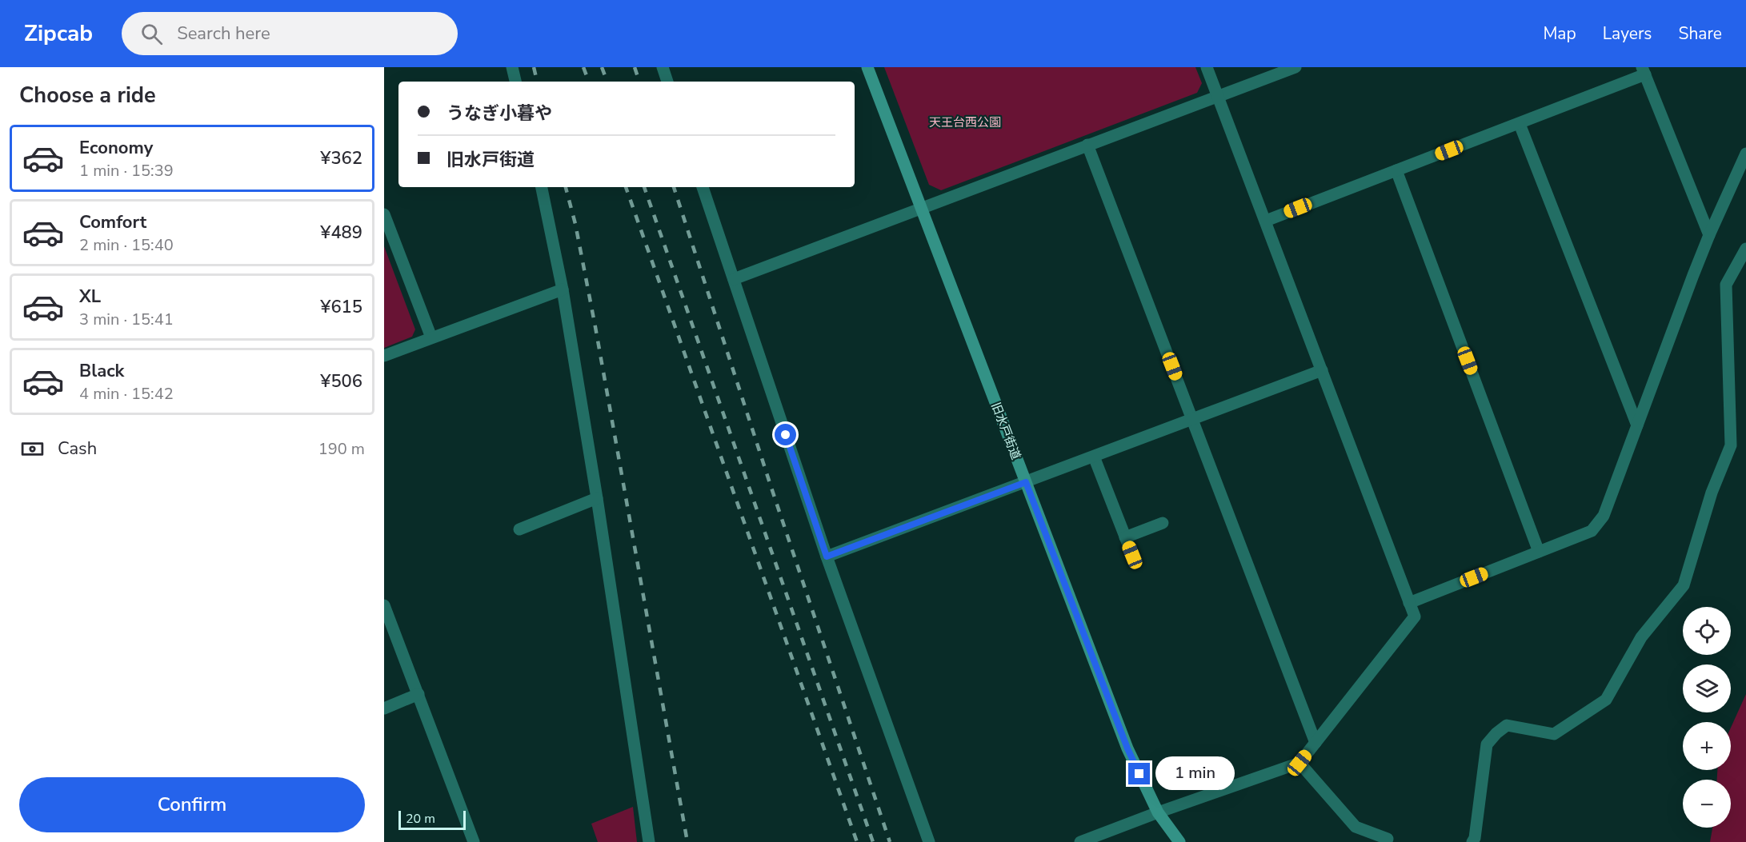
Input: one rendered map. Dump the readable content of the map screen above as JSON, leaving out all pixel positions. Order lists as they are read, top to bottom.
{
  "streets": {
    "street": ["旧水戸街道"]
  },
  "parks": ["天王台西公園"],
  "scale_bar": "20 m",
  "page": {
    "header": "Zipcab",
    "search": "Search here",
    "nav": ["Map", "Layers", "Share"],
    "heading": "Choose a ride",
    "banner": ["うなぎ小暮や", "旧水戸街道"],
    "list": [
      {
        "name": "Economy",
        "note": "1 min · 15:39",
        "value": "¥362"
      },
      {
        "name": "Comfort",
        "note": "2 min · 15:40",
        "value": "¥489"
      },
      {
        "name": "XL",
        "note": "3 min · 15:41",
        "value": "¥615"
      },
      {
        "name": "Black",
        "note": "4 min · 15:42",
        "value": "¥506"
      }
    ],
    "pay": ["Cash", "190 m"],
    "map_buttons": ["+", "−"],
    "bubble": "1 min",
    "buttons": "Confirm",
    "scale": "20 m"
  }
}
